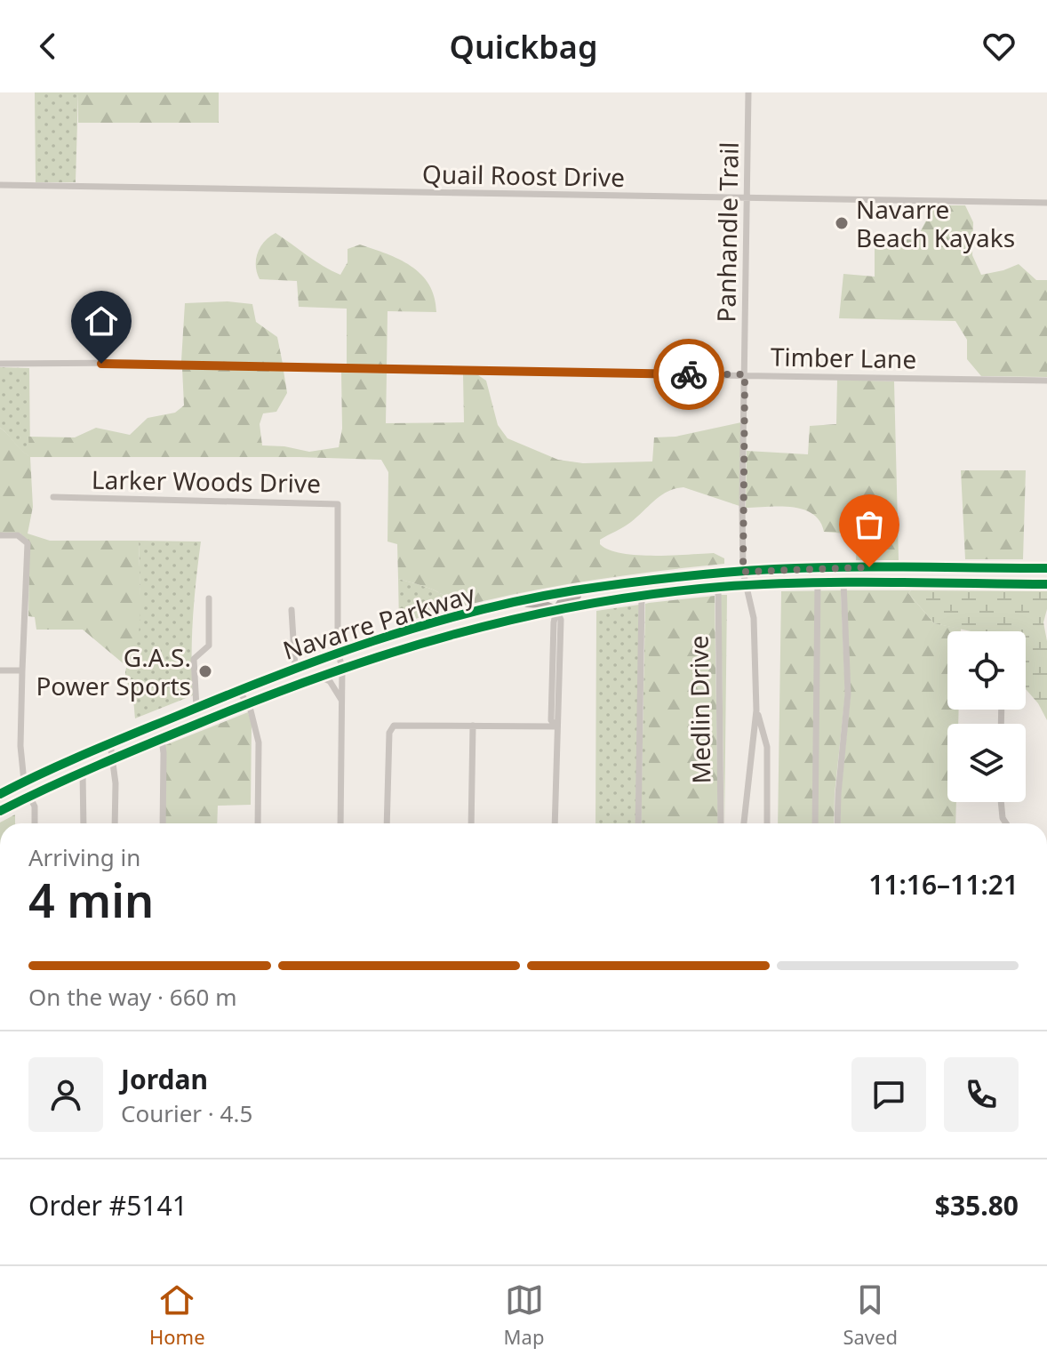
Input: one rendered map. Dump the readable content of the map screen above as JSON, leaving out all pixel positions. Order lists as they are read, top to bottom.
{
  "streets": {
    "highway": ["Navarre Parkway"],
    "street": [
      "Quail Roost Drive",
      "Panhandle Trail",
      "Timber Lane",
      "Larker Woods Drive",
      "Medlin Drive"
    ]
  },
  "crossings": [
    ["Quail Roost Drive", "Panhandle Trail"],
    ["Panhandle Trail", "Timber Lane"],
    ["Panhandle Trail", "Navarre Parkway"],
    ["Larker Woods Drive", "Navarre Parkway"],
    ["Navarre Parkway", "Medlin Drive"]
  ],
  "places": ["Navarre Beach Kayaks", "G.A.S. Power Sports"],
  "page": {
    "header": "Quickbag",
    "heading": ["4 min", "Arriving in", "11:16–11:21"],
    "panel": [
      "Jordan",
      "Courier · 4.5",
      "Order #5141",
      "$35.80"
    ],
    "bar": "On the way · 660 m",
    "tabs": ["Home", "Map", "Saved"]
  }
}
